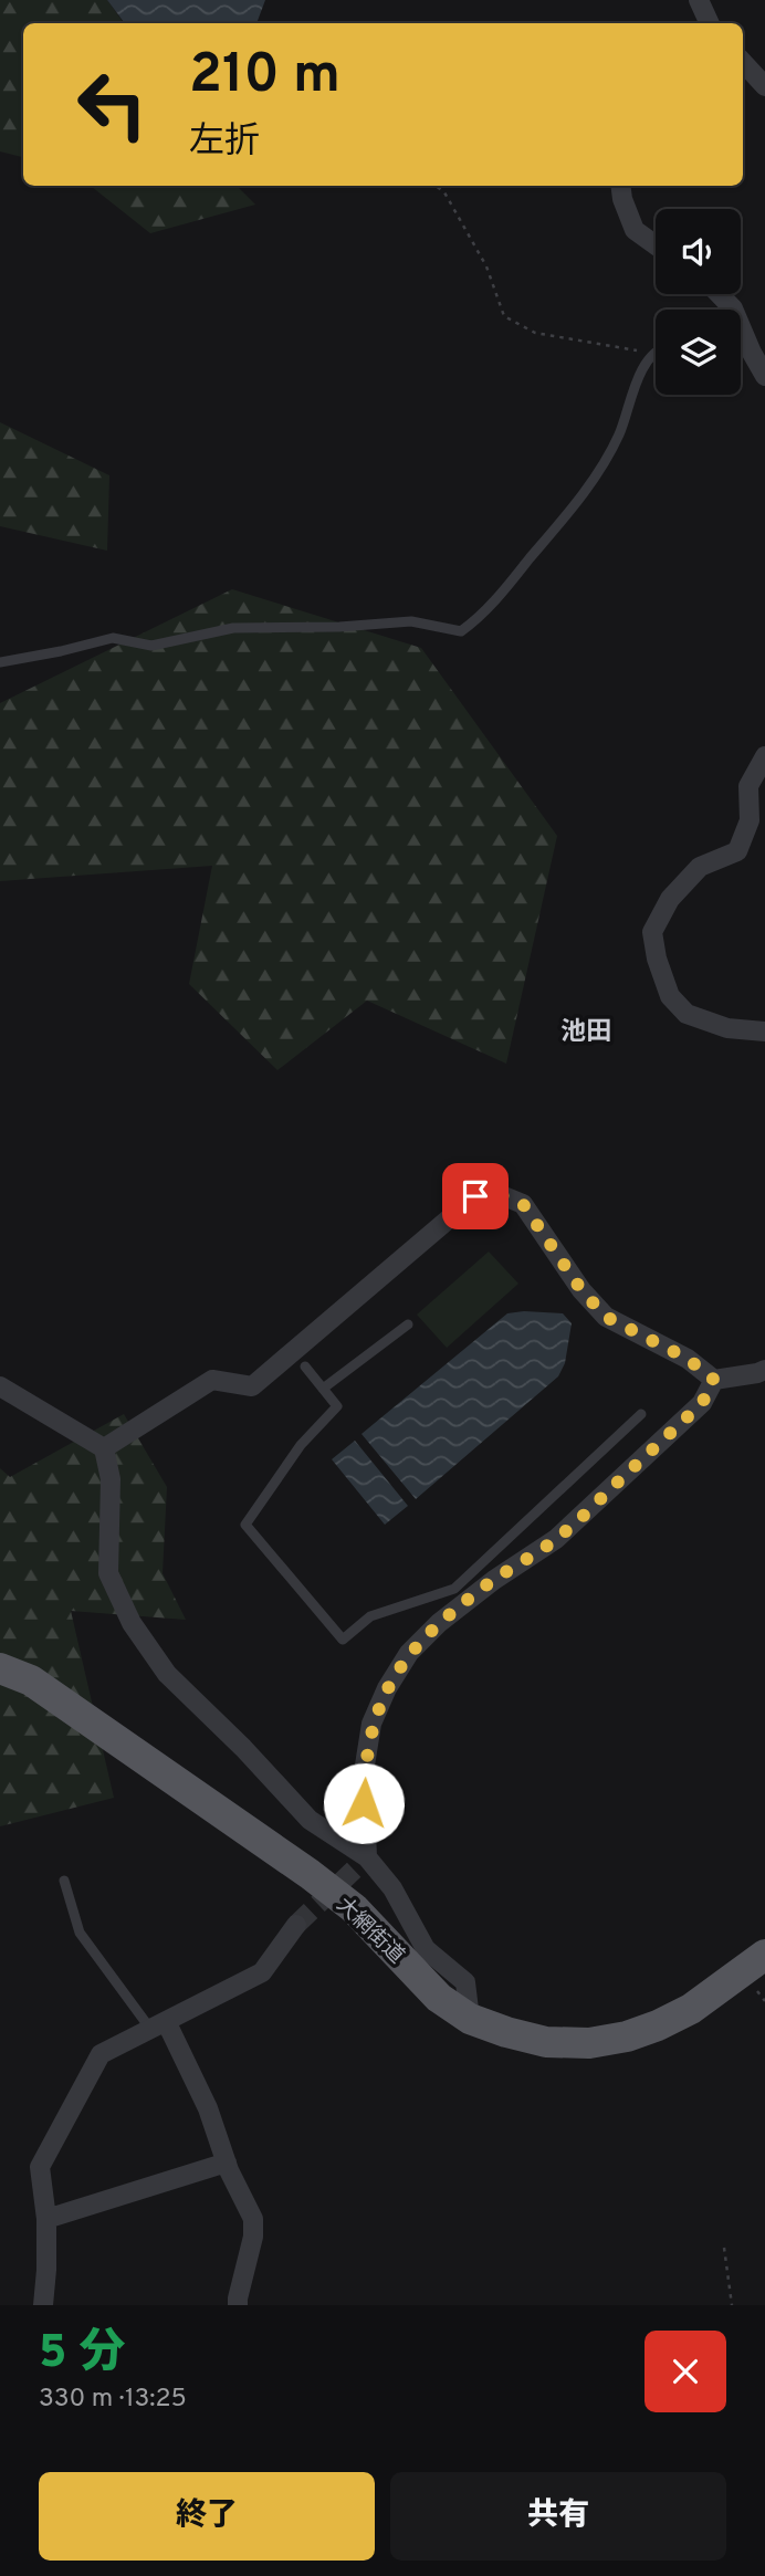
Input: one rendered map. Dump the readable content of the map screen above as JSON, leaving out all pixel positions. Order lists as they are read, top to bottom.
{
  "streets": {
    "main road": ["大網街道"]
  },
  "districts": ["池田"],
  "page": {
    "turn": ["210 m", "左折"],
    "heading": ["5 分", "330 m · 13:25"],
    "buttons": ["終了", "共有"]
  }
}
